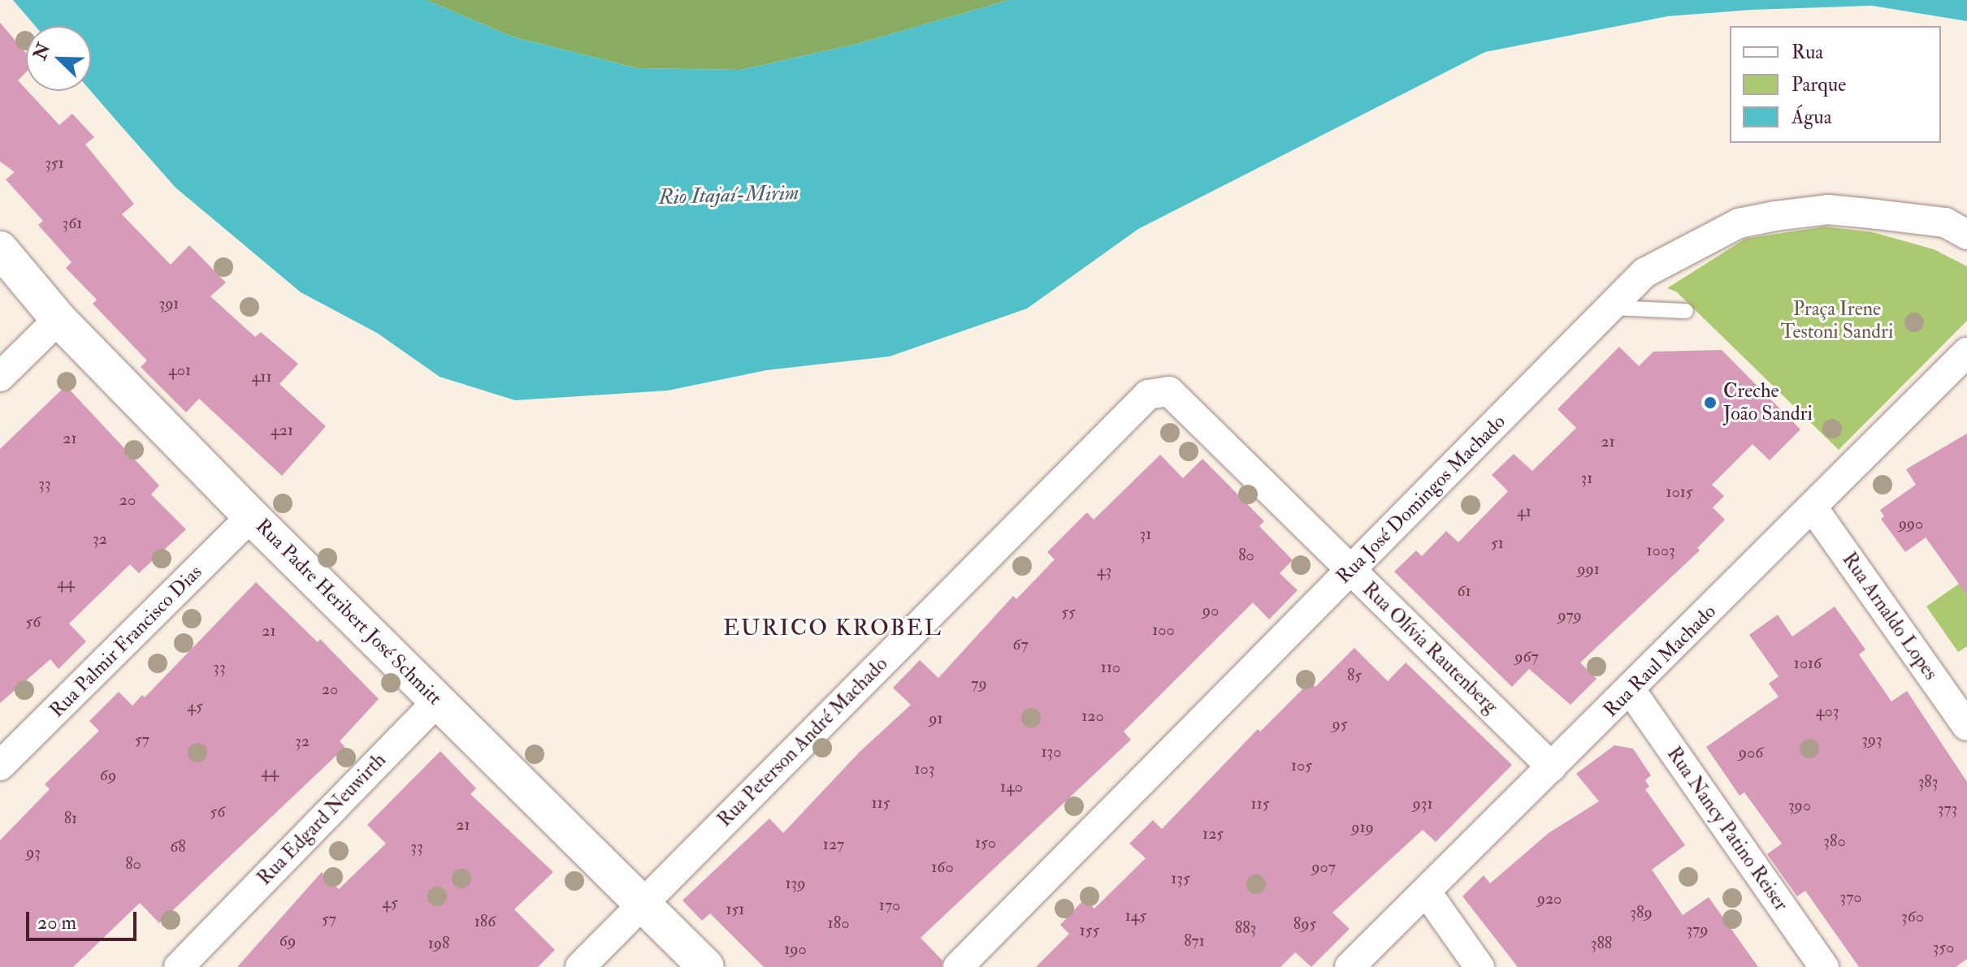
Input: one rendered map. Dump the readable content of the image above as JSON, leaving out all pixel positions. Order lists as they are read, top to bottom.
{
  "streets": {
    "street": [
      "Rua José Domingos Machado",
      "Rua Padre Heribert José Schmitt",
      "Rua Arnaldo Lopes",
      "Rua Palmir Francisco Dias",
      "Rua Olívia Rautenberg",
      "Rua Raul Machado",
      "Rua Peterson André Machado",
      "Rua Edgard Neuwirth",
      "Rua Nancy Patino Reiser"
    ]
  },
  "crossings": [
    ["Rua José Domingos Machado", "Rua Olívia Rautenberg"],
    ["Rua Padre Heribert José Schmitt", "Rua Palmir Francisco Dias"],
    ["Rua Padre Heribert José Schmitt", "Rua Peterson André Machado"],
    ["Rua Padre Heribert José Schmitt", "Rua Edgard Neuwirth"],
    ["Rua Arnaldo Lopes", "Rua Raul Machado"],
    ["Rua Olívia Rautenberg", "Rua Raul Machado"],
    ["Rua Olívia Rautenberg", "Rua Peterson André Machado"],
    ["Rua Raul Machado", "Rua Nancy Patino Reiser"]
  ],
  "districts": ["EURICO KROBEL"],
  "water": ["Rio Itajaí-Mirim"],
  "parks": ["Praça Irene Testoni Sandri"],
  "places": ["Creche João Sandri"],
  "house_numbers": [
    "351",
    "361",
    "391",
    "401",
    "411",
    "421",
    "21",
    "21",
    "31",
    "33",
    "1015",
    "20",
    "41",
    "990",
    "31",
    "32",
    "51",
    "1003",
    "80",
    "991",
    "43",
    "44",
    "61",
    "90",
    "55",
    "979",
    "56",
    "100",
    "21",
    "67",
    "967",
    "1016",
    "33",
    "110",
    "85",
    "79",
    "20",
    "45",
    "403",
    "120",
    "91",
    "95",
    "57",
    "393",
    "32",
    "130",
    "906",
    "105",
    "103",
    "44",
    "69",
    "383",
    "140",
    "115",
    "115",
    "931",
    "390",
    "373",
    "56",
    "81",
    "21",
    "919",
    "125",
    "380",
    "150",
    "127",
    "68",
    "33",
    "93",
    "80",
    "160",
    "907",
    "135",
    "139",
    "370",
    "920",
    "45",
    "170",
    "151",
    "389",
    "145",
    "360",
    "57",
    "186",
    "180",
    "895",
    "883",
    "379",
    "155",
    "69",
    "871",
    "198",
    "388",
    "350",
    "190"
  ],
  "legend": ["Rua", "Parque", "Água"],
  "scale_bar": "20 m",
  "north": "top left"
}
